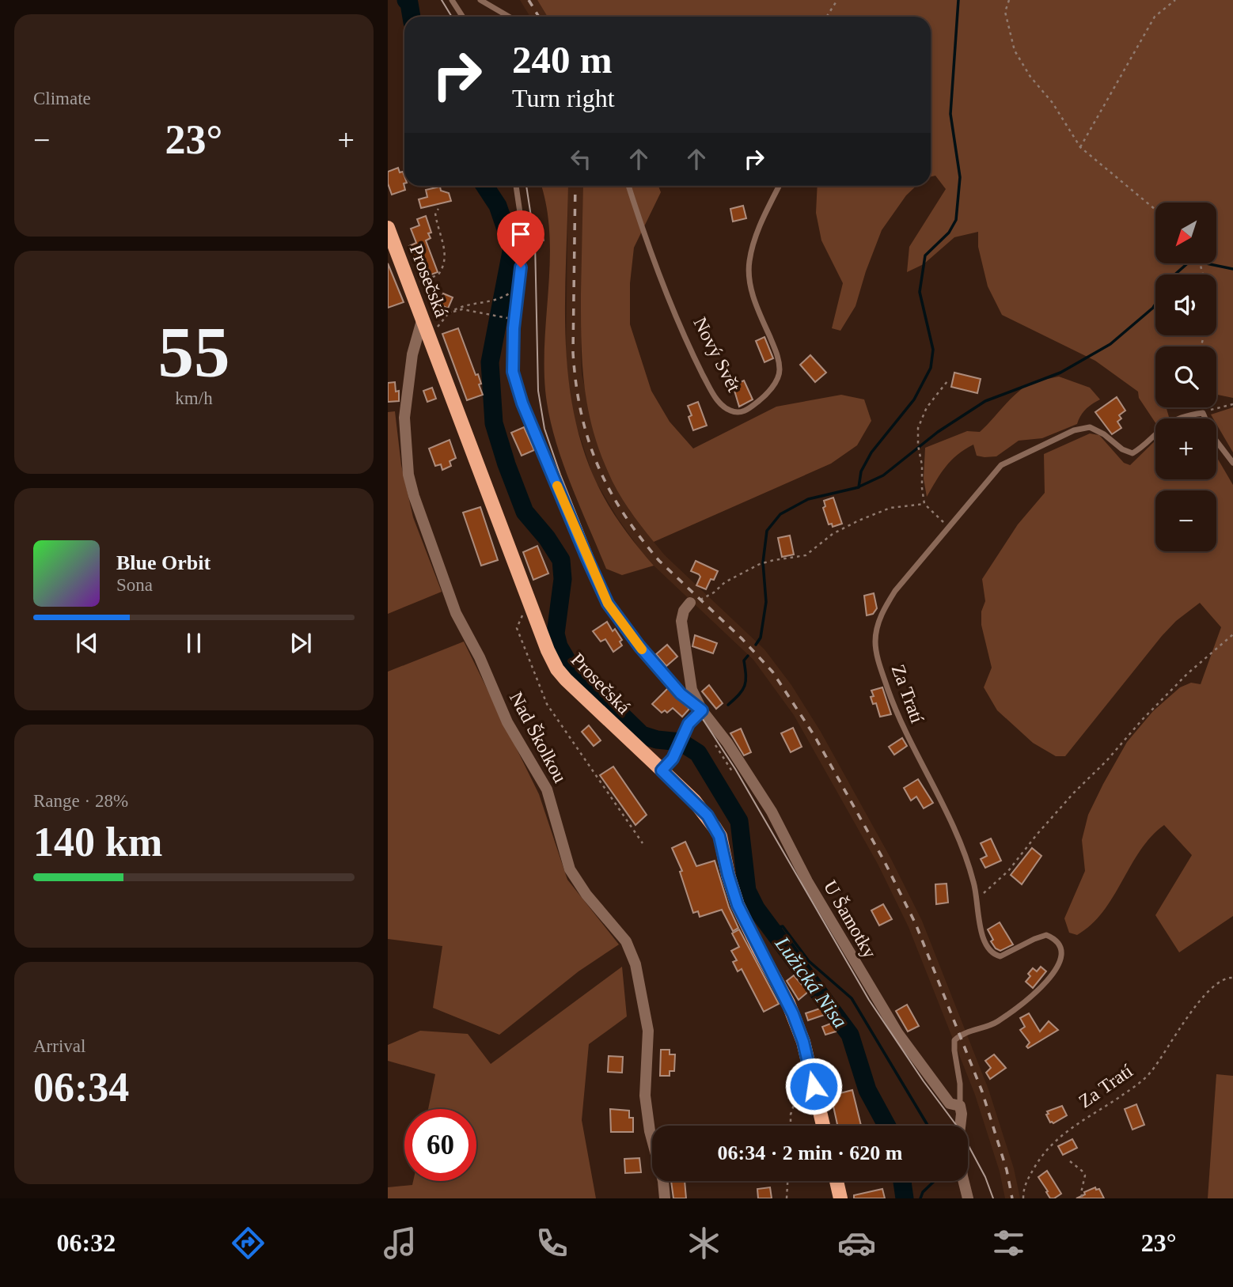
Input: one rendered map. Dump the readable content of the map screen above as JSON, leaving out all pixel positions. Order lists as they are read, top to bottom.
{
  "streets": {
    "main road": ["Prosečská"],
    "street": ["Nad Školkou", "U Šamotky"],
    "lane": ["Nový Svět", "Za Tratí"]
  },
  "crossings": [
    ["Prosečská", "Nad Školkou"],
    ["Za Tratí", "U Šamotky"]
  ],
  "water": ["Lužická Nisa"],
  "north": "bottom left",
  "page": {
    "tile": [
      "Climate",
      ["55", "km/h"],
      ["Range · 28%", "140 km"],
      ["Arrival", "06:34"]
    ],
    "turn": ["240 m", "Turn right"],
    "heat": ["−", "23°", "+"],
    "map_buttons": ["+", "−"],
    "song": ["Blue Orbit", "Sona"],
    "limit": "60",
    "trip": "06:34 · 2 min · 620 m",
    "tabs": ["06:32", "23°"]
  }
}
